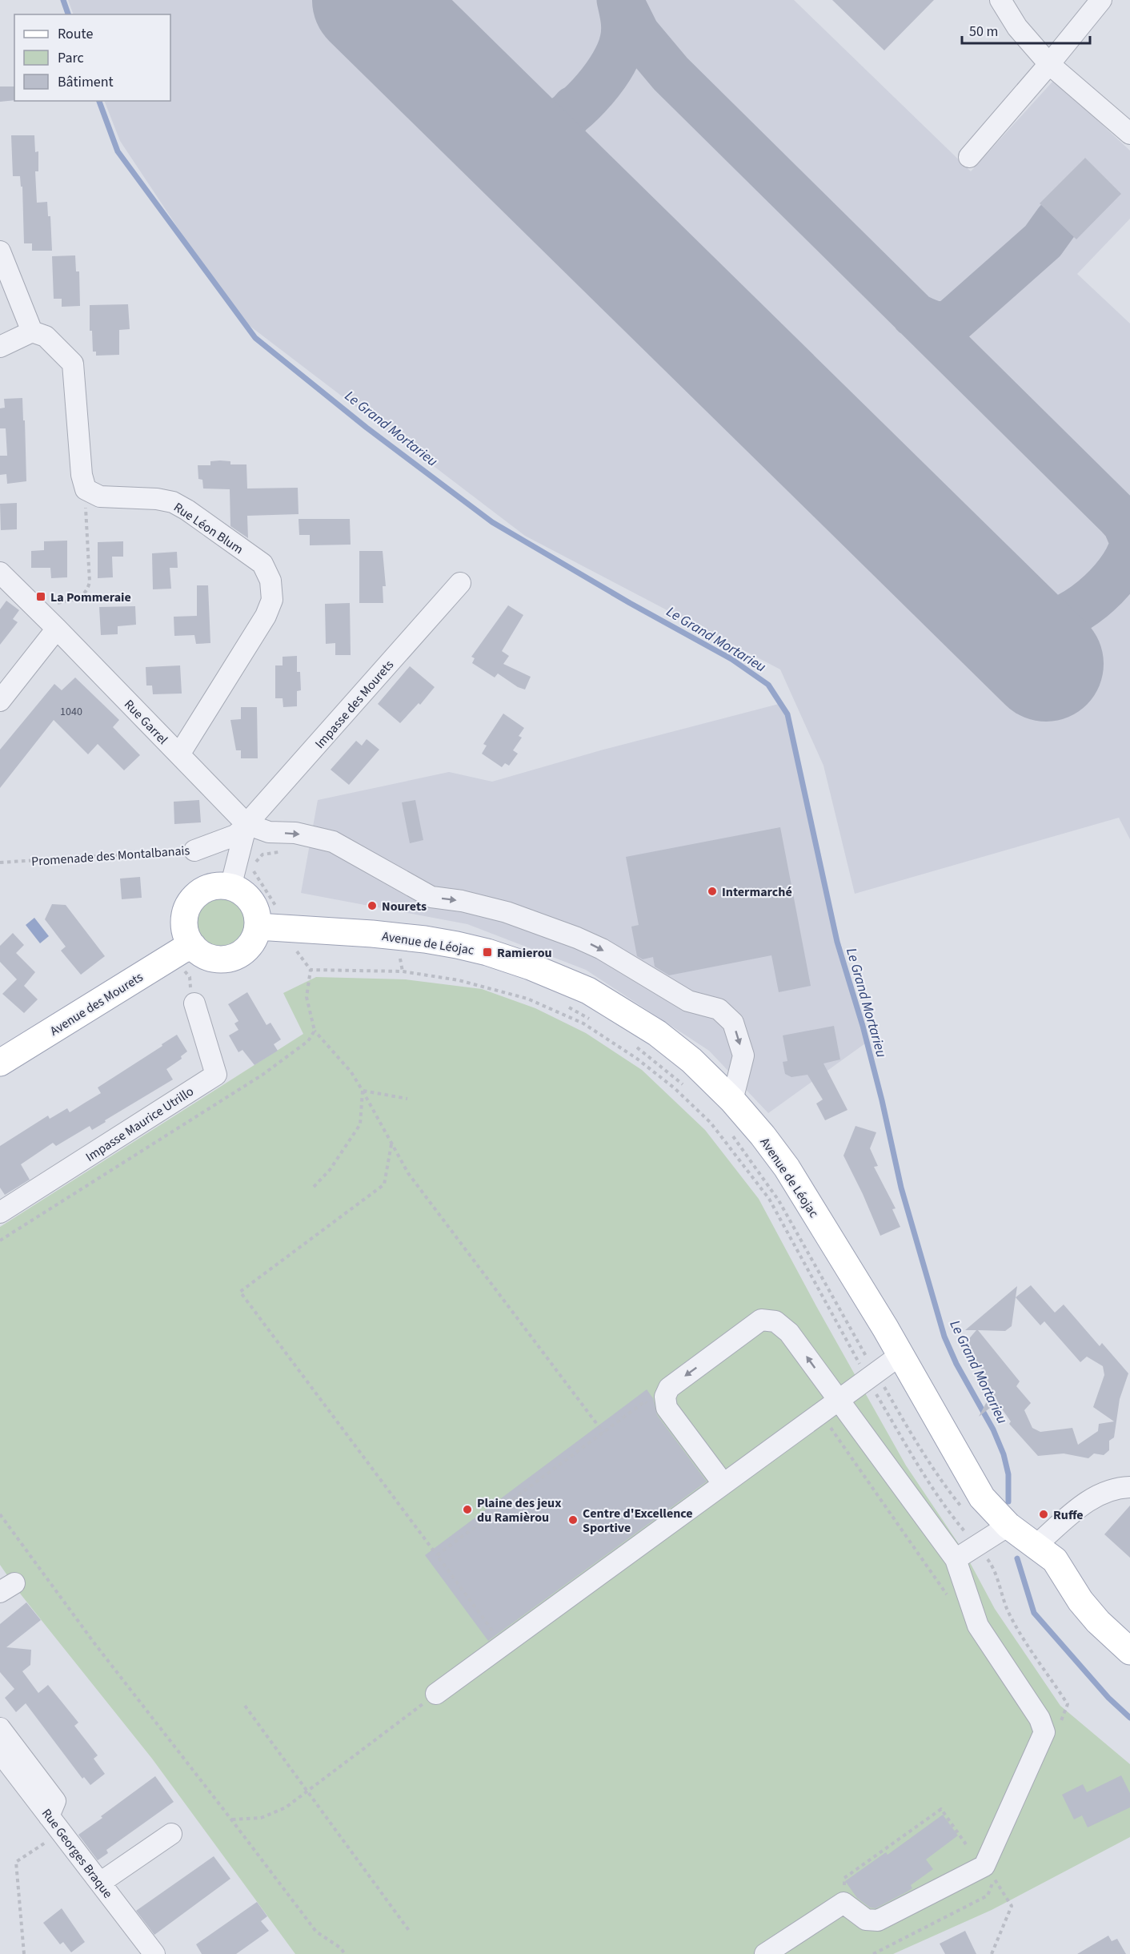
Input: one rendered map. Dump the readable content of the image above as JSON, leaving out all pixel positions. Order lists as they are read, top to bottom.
{
  "streets": {
    "main road": ["Avenue de Léojac", "Avenue des Mourets"],
    "street": [
      "Rue Léon Blum",
      "Impasse des Mourets",
      "Rue Garrel",
      "Promenade des Montalbanais",
      "Impasse Maurice Utrillo",
      "Rue Georges Braque"
    ]
  },
  "crossings": [
    ["Rue Léon Blum", "Rue Garrel"],
    ["Impasse des Mourets", "Rue Garrel"],
    ["Impasse des Mourets", "Promenade des Montalbanais"],
    ["Rue Garrel", "Promenade des Montalbanais"],
    ["Avenue de Léojac", "Avenue des Mourets"]
  ],
  "water": ["Le Grand Mortarieu"],
  "places": {
    "transit": ["La Pommeraie", "Ramierou"],
    "other": [
      "Intermarché",
      "Nourets",
      "Plaine des jeux du Ramièrou",
      "Ruffe",
      "Centre d'Excellence Sportive"
    ]
  },
  "house_numbers": ["1040"],
  "legend": ["Route", "Parc", "Bâtiment"],
  "scale_bar": "50 m"
}
